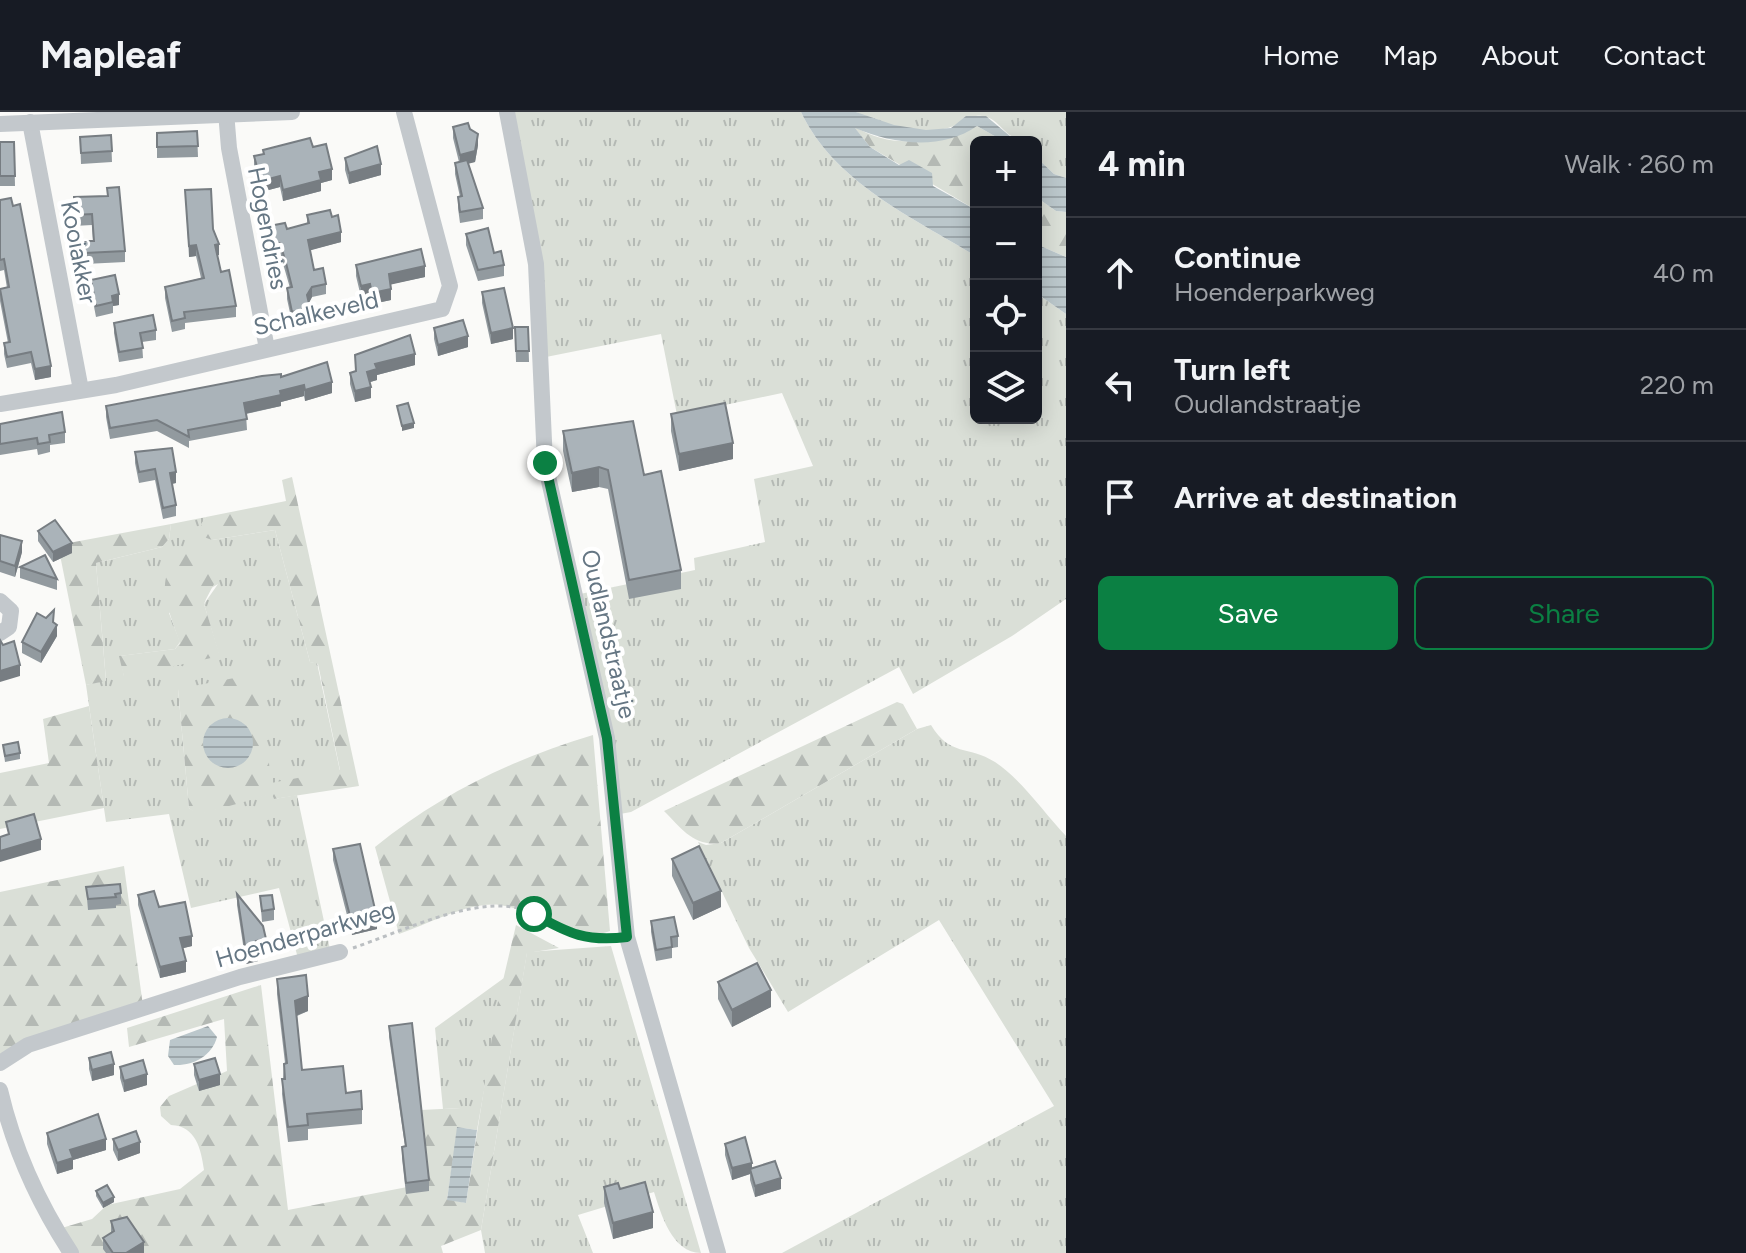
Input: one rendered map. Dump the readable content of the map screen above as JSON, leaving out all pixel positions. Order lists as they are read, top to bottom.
{
  "streets": {
    "street": [
      "Hogendries",
      "Kooiakker",
      "Schalkeveld",
      "Oudlandstraatje",
      "Hoenderparkweg"
    ]
  },
  "crossings": [
    ["Hogendries", "Schalkeveld"],
    ["Kooiakker", "Schalkeveld"],
    ["Oudlandstraatje", "Hoenderparkweg"]
  ],
  "page": {
    "header": "Mapleaf",
    "nav": [
      "Home",
      "Map",
      "About",
      "Contact"
    ],
    "heading": ["4 min", "Walk · 260 m"],
    "map_buttons": ["+", "−"],
    "list": [
      ["Continue", "Hoenderparkweg", "40 m"],
      ["Turn left", "Oudlandstraatje", "220 m"],
      "Arrive at destination"
    ],
    "buttons": ["Save", "Share"]
  }
}
